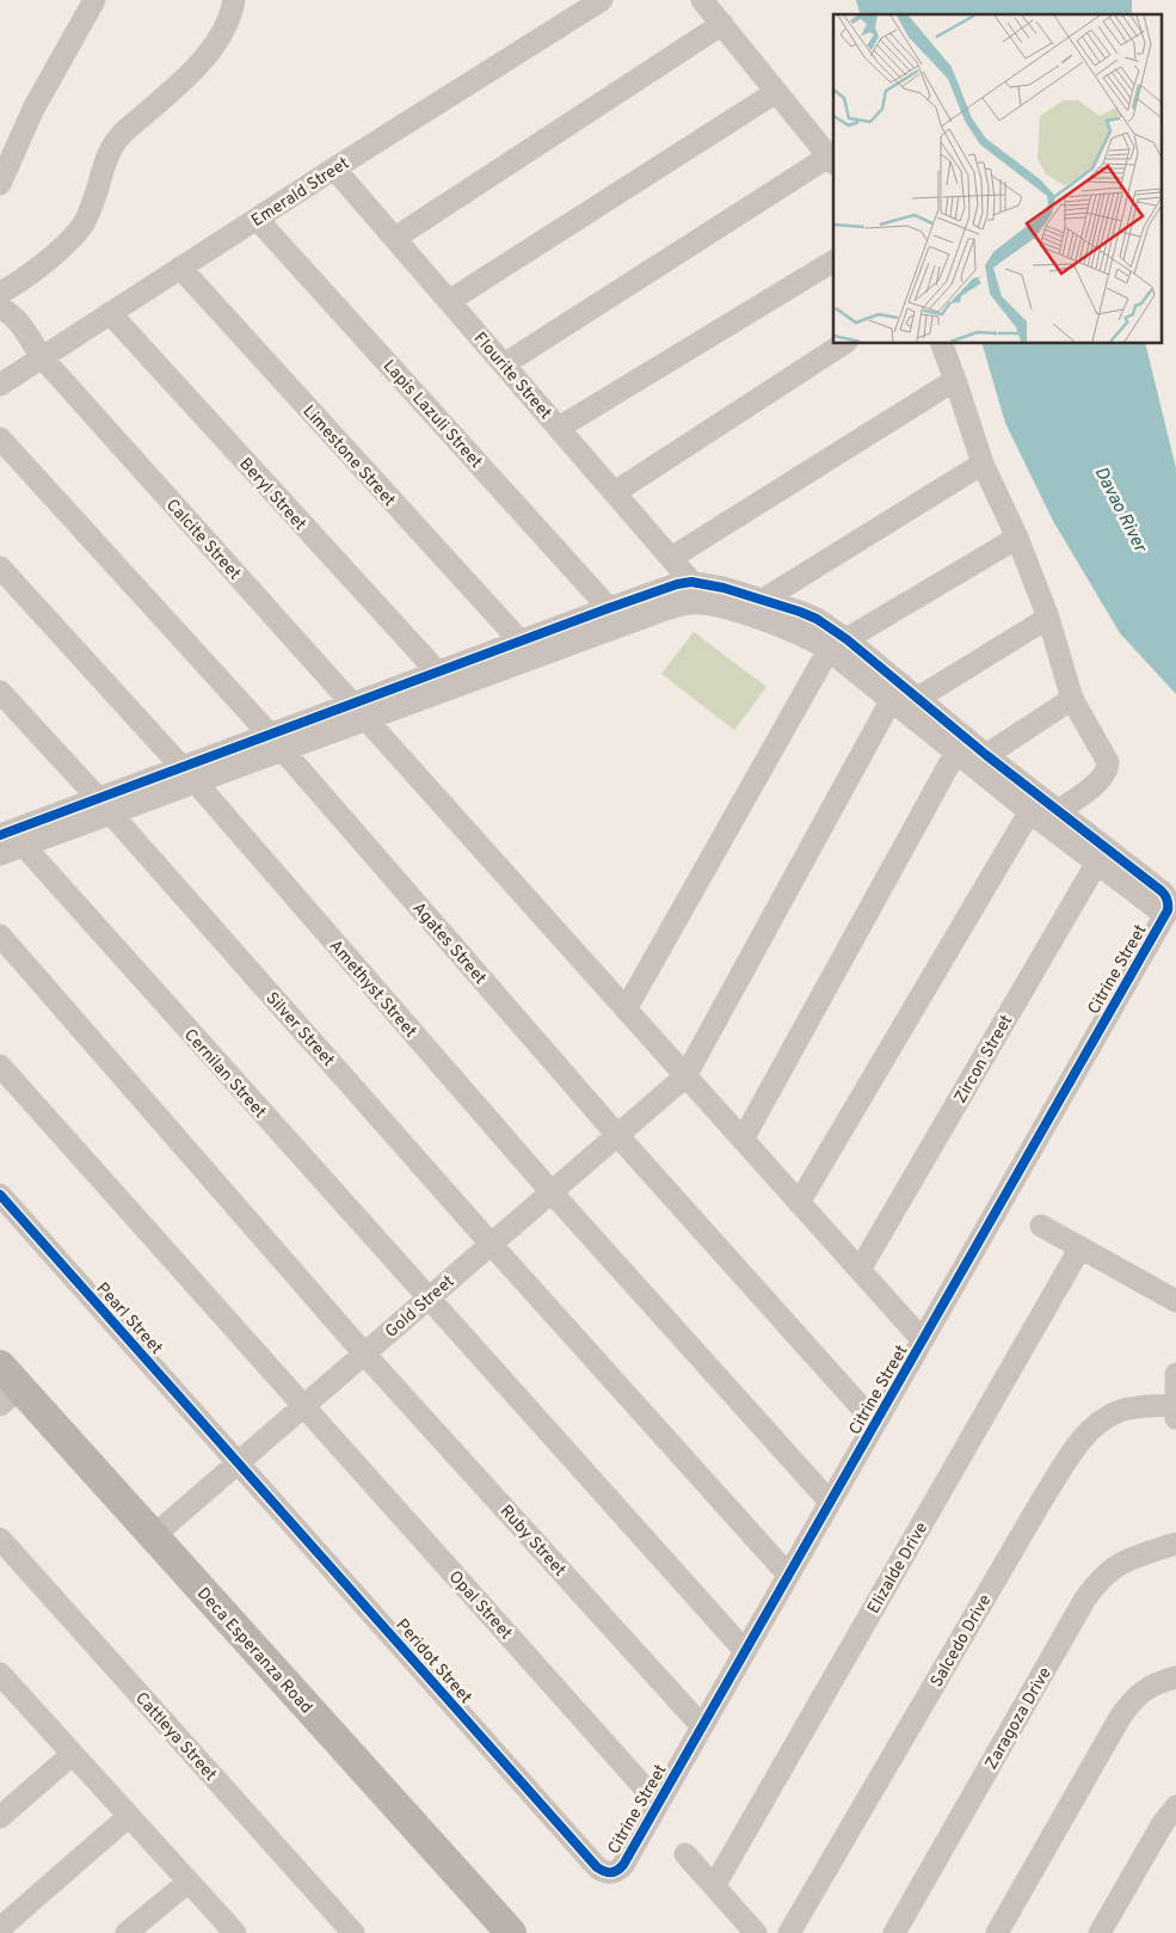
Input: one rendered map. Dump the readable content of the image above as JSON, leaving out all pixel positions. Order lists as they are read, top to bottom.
{
  "streets": {
    "street": [
      "Emerald Street",
      "Flourite Street",
      "Lapis Lazuli Street",
      "Limestone Street",
      "Beryl Street",
      "Calcite Street",
      "Agates Street",
      "Citrine Street",
      "Amethyst Street",
      "Silver Street",
      "Zircon Street",
      "Cernilan Street",
      "Gold Street",
      "Pearl Street",
      "Ruby Street",
      "Elizalde Drive",
      "Opal Street",
      "Salcedo Drive",
      "Deca Esperanza Road",
      "Peridot Street",
      "Zaragoza Drive",
      "Cattleya Street"
    ]
  },
  "crossings": [
    ["Emerald Street", "Flourite Street"],
    ["Emerald Street", "Lapis Lazuli Street"],
    ["Emerald Street", "Limestone Street"],
    ["Emerald Street", "Beryl Street"],
    ["Emerald Street", "Calcite Street"],
    ["Calcite Street", "Citrine Street"],
    ["Calcite Street", "Zircon Street"],
    ["Calcite Street", "Gold Street"],
    ["Agates Street", "Citrine Street"],
    ["Agates Street", "Gold Street"],
    ["Citrine Street", "Amethyst Street"],
    ["Citrine Street", "Silver Street"],
    ["Citrine Street", "Zircon Street"],
    ["Citrine Street", "Cernilan Street"],
    ["Citrine Street", "Ruby Street"],
    ["Citrine Street", "Opal Street"],
    ["Citrine Street", "Peridot Street"],
    ["Amethyst Street", "Gold Street"],
    ["Silver Street", "Gold Street"],
    ["Cernilan Street", "Gold Street"],
    ["Gold Street", "Pearl Street"],
    ["Gold Street", "Ruby Street"],
    ["Gold Street", "Opal Street"],
    ["Gold Street", "Deca Esperanza Road"],
    ["Gold Street", "Peridot Street"],
    ["Pearl Street", "Peridot Street"]
  ],
  "water": ["Davao River"]
}
